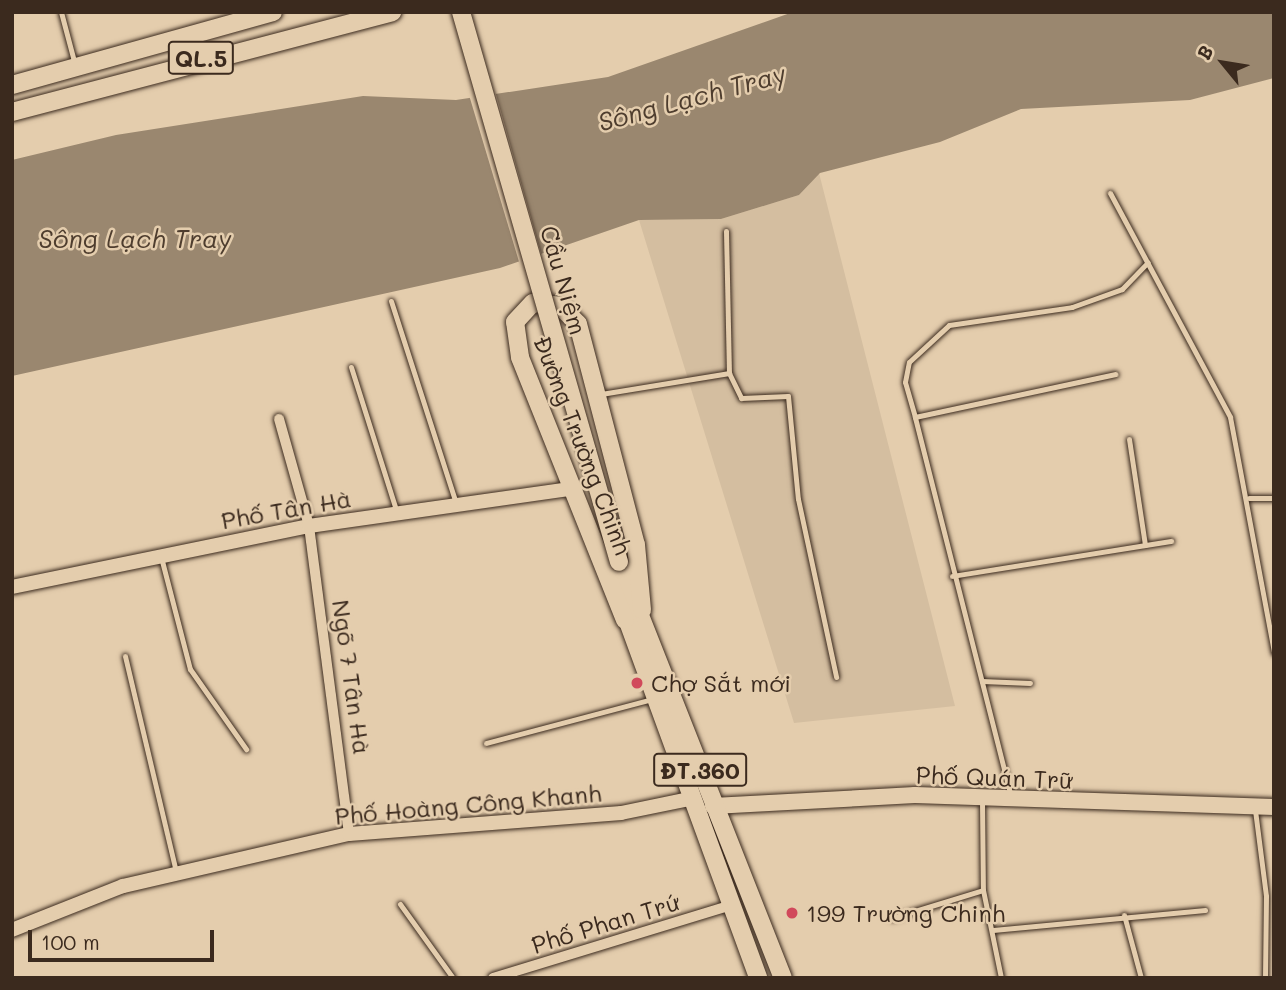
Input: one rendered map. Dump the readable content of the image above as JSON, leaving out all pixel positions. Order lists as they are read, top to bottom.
{
  "streets": {
    "main road": [
      "QL.5",
      "Cầu Niệm",
      "Đường Trường Chinh",
      "ĐT.360",
      "Phố Quán Trữ"
    ],
    "street": [
      "Phố Tân Hà",
      "Ngõ 7 Tân Hà",
      "Phố Hoàng Công Khanh",
      "Phố Phan Trứ"
    ]
  },
  "crossings": [
    ["Cầu Niệm", "Đường Trường Chinh"],
    ["Đường Trường Chinh", "Phố Tân Hà"],
    ["Đường Trường Chinh", "Phố Quán Trữ"],
    ["Đường Trường Chinh", "Phố Hoàng Công Khanh"],
    ["Đường Trường Chinh", "Phố Phan Trứ"],
    ["Phố Tân Hà", "Ngõ 7 Tân Hà"],
    ["Ngõ 7 Tân Hà", "Phố Hoàng Công Khanh"]
  ],
  "water": ["Sông Lạch Tray"],
  "places": ["Chợ Sắt mới", "199 Trường Chinh"],
  "scale_bar": "100 m",
  "north": "top left"
}
